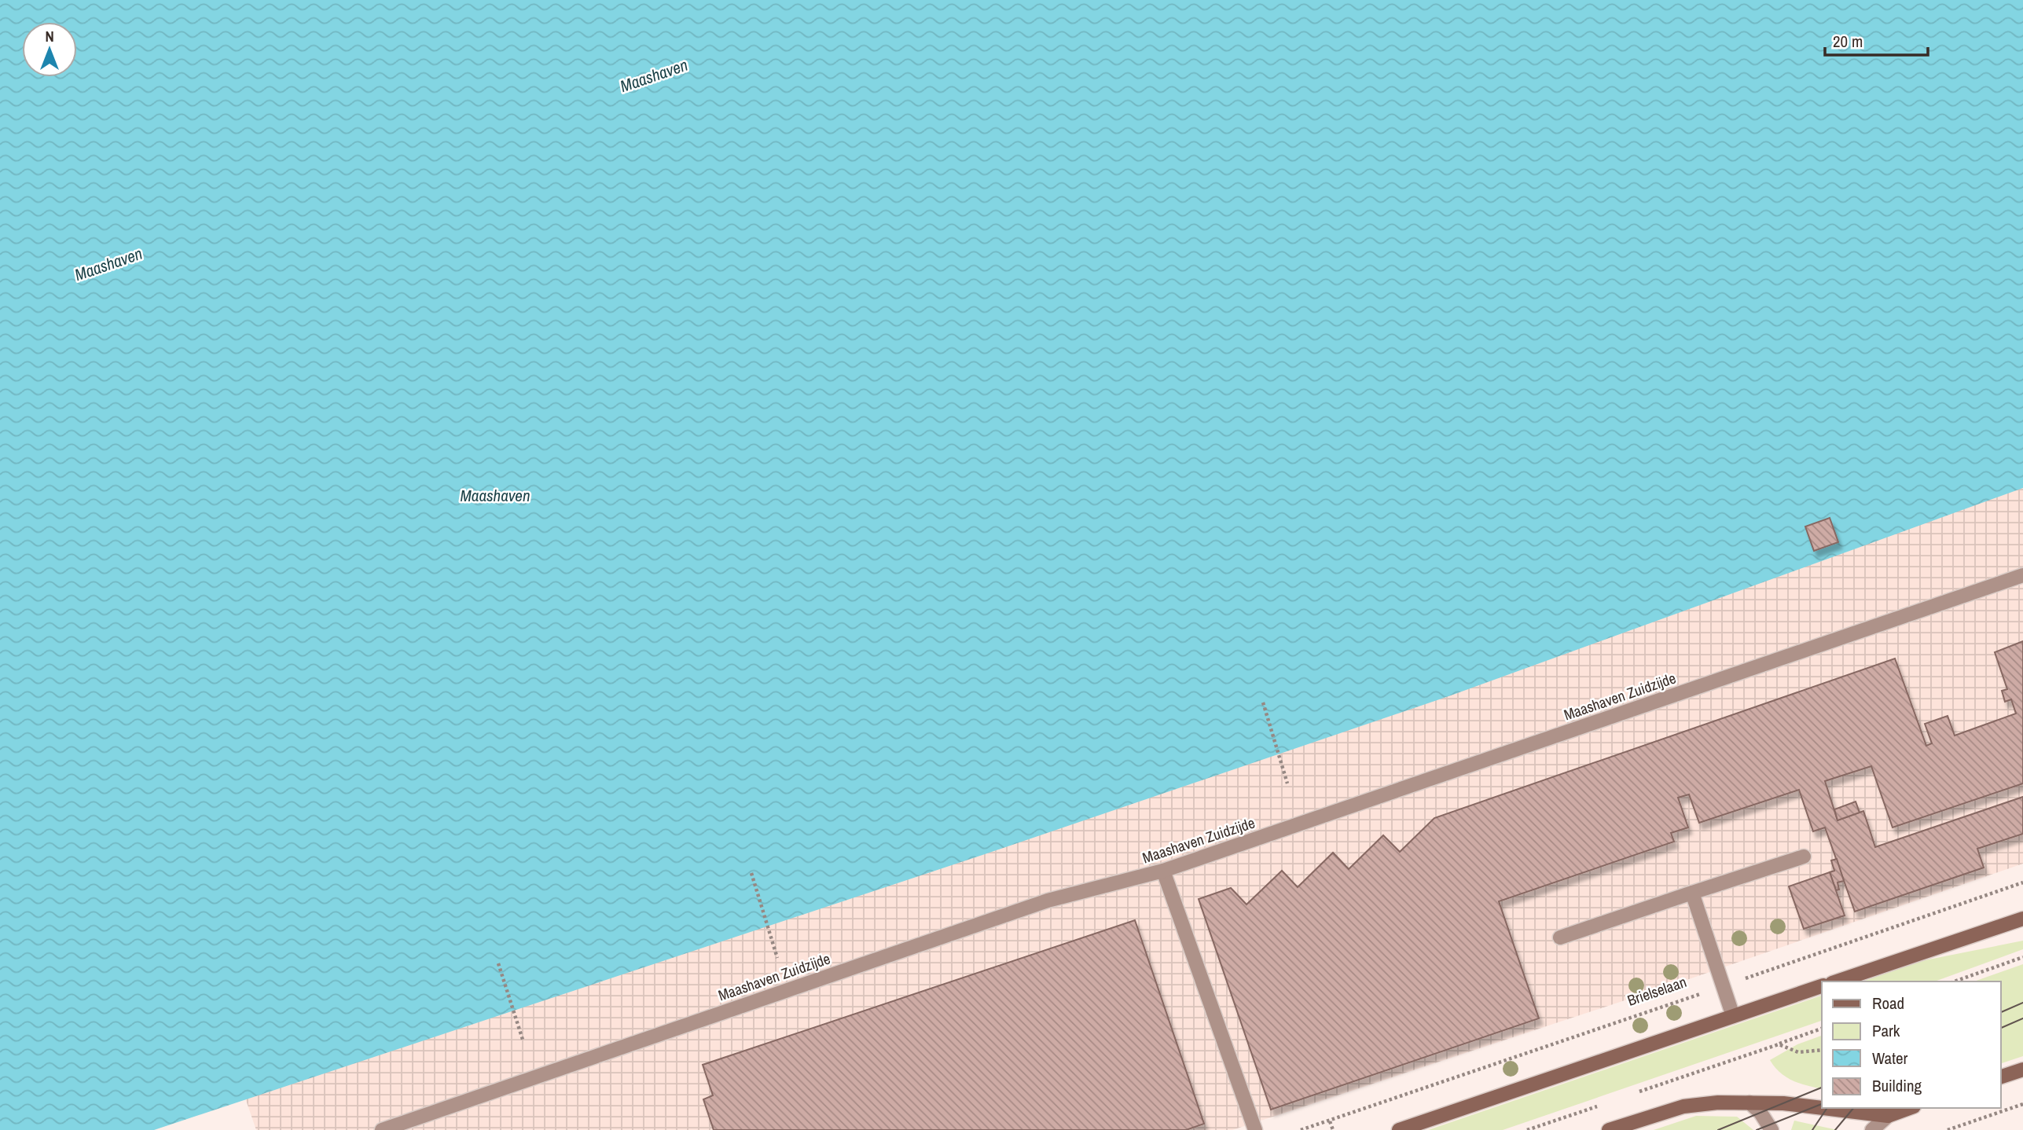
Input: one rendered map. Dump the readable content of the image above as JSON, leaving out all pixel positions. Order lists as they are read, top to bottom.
{
  "streets": {
    "street": ["Maashaven Zuidzijde"],
    "path": ["Brielselaan"]
  },
  "water": ["Maashaven"],
  "legend": [
    "Road",
    "Park",
    "Water",
    "Building"
  ],
  "scale_bar": "20 m",
  "north": "top"
}
